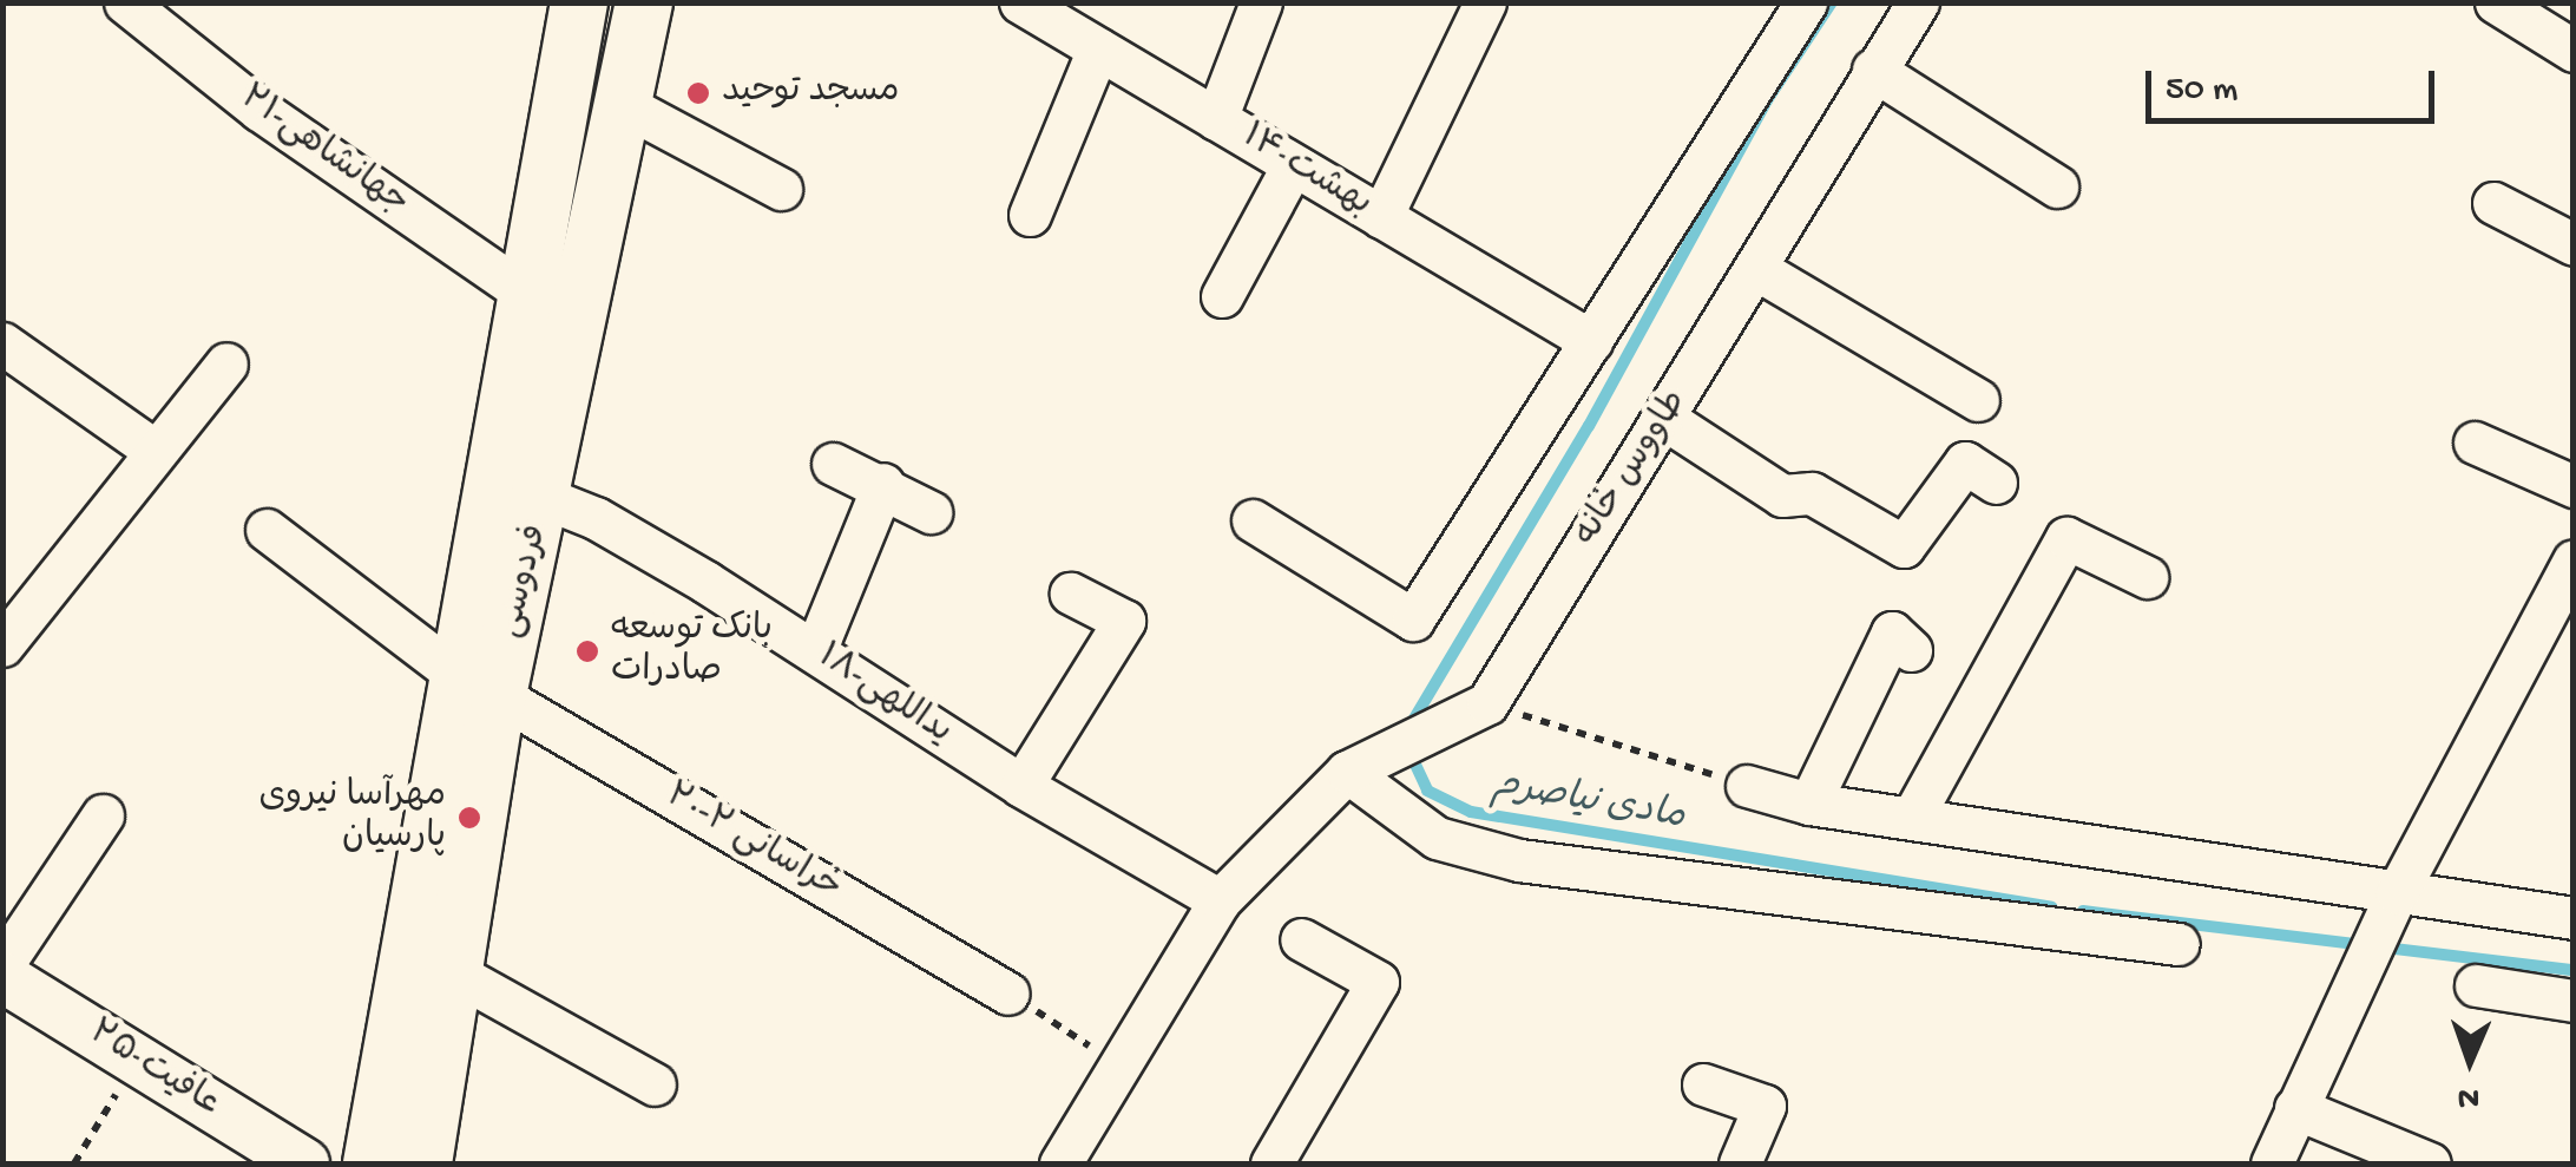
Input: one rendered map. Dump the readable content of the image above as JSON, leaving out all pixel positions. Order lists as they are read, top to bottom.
{
  "streets": {
    "main road": ["فردوسی"],
    "street": [
      "۲۱-جهانشاهی",
      "۱۴-بهشت",
      "طاووس خانه",
      "۱۸-یداللهی",
      "۲۰-خراسانی ۲",
      "۲۵-عافیت"
    ]
  },
  "crossings": [
    ["۲۱-جهانشاهی", "فردوسی"],
    ["فردوسی", "۱۸-یداللهی"],
    ["فردوسی", "۲۰-خراسانی ۲"]
  ],
  "water": ["مادی نیاصرم"],
  "places": ["مسجد توحید", "بانک توسعه صادرات", "مهرآسا نیروی پارسیان"],
  "scale_bar": "50 m",
  "north": "bottom"
}
